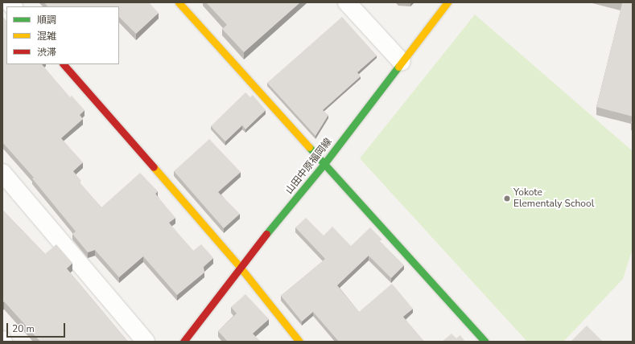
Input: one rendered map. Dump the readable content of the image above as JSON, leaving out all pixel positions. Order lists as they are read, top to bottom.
{
  "streets": {
    "street": ["山田中原福岡線"]
  },
  "places": ["Yokote Elementaly School"],
  "legend": ["順調", "混雑", "渋滞"],
  "scale_bar": "20 m"
}
